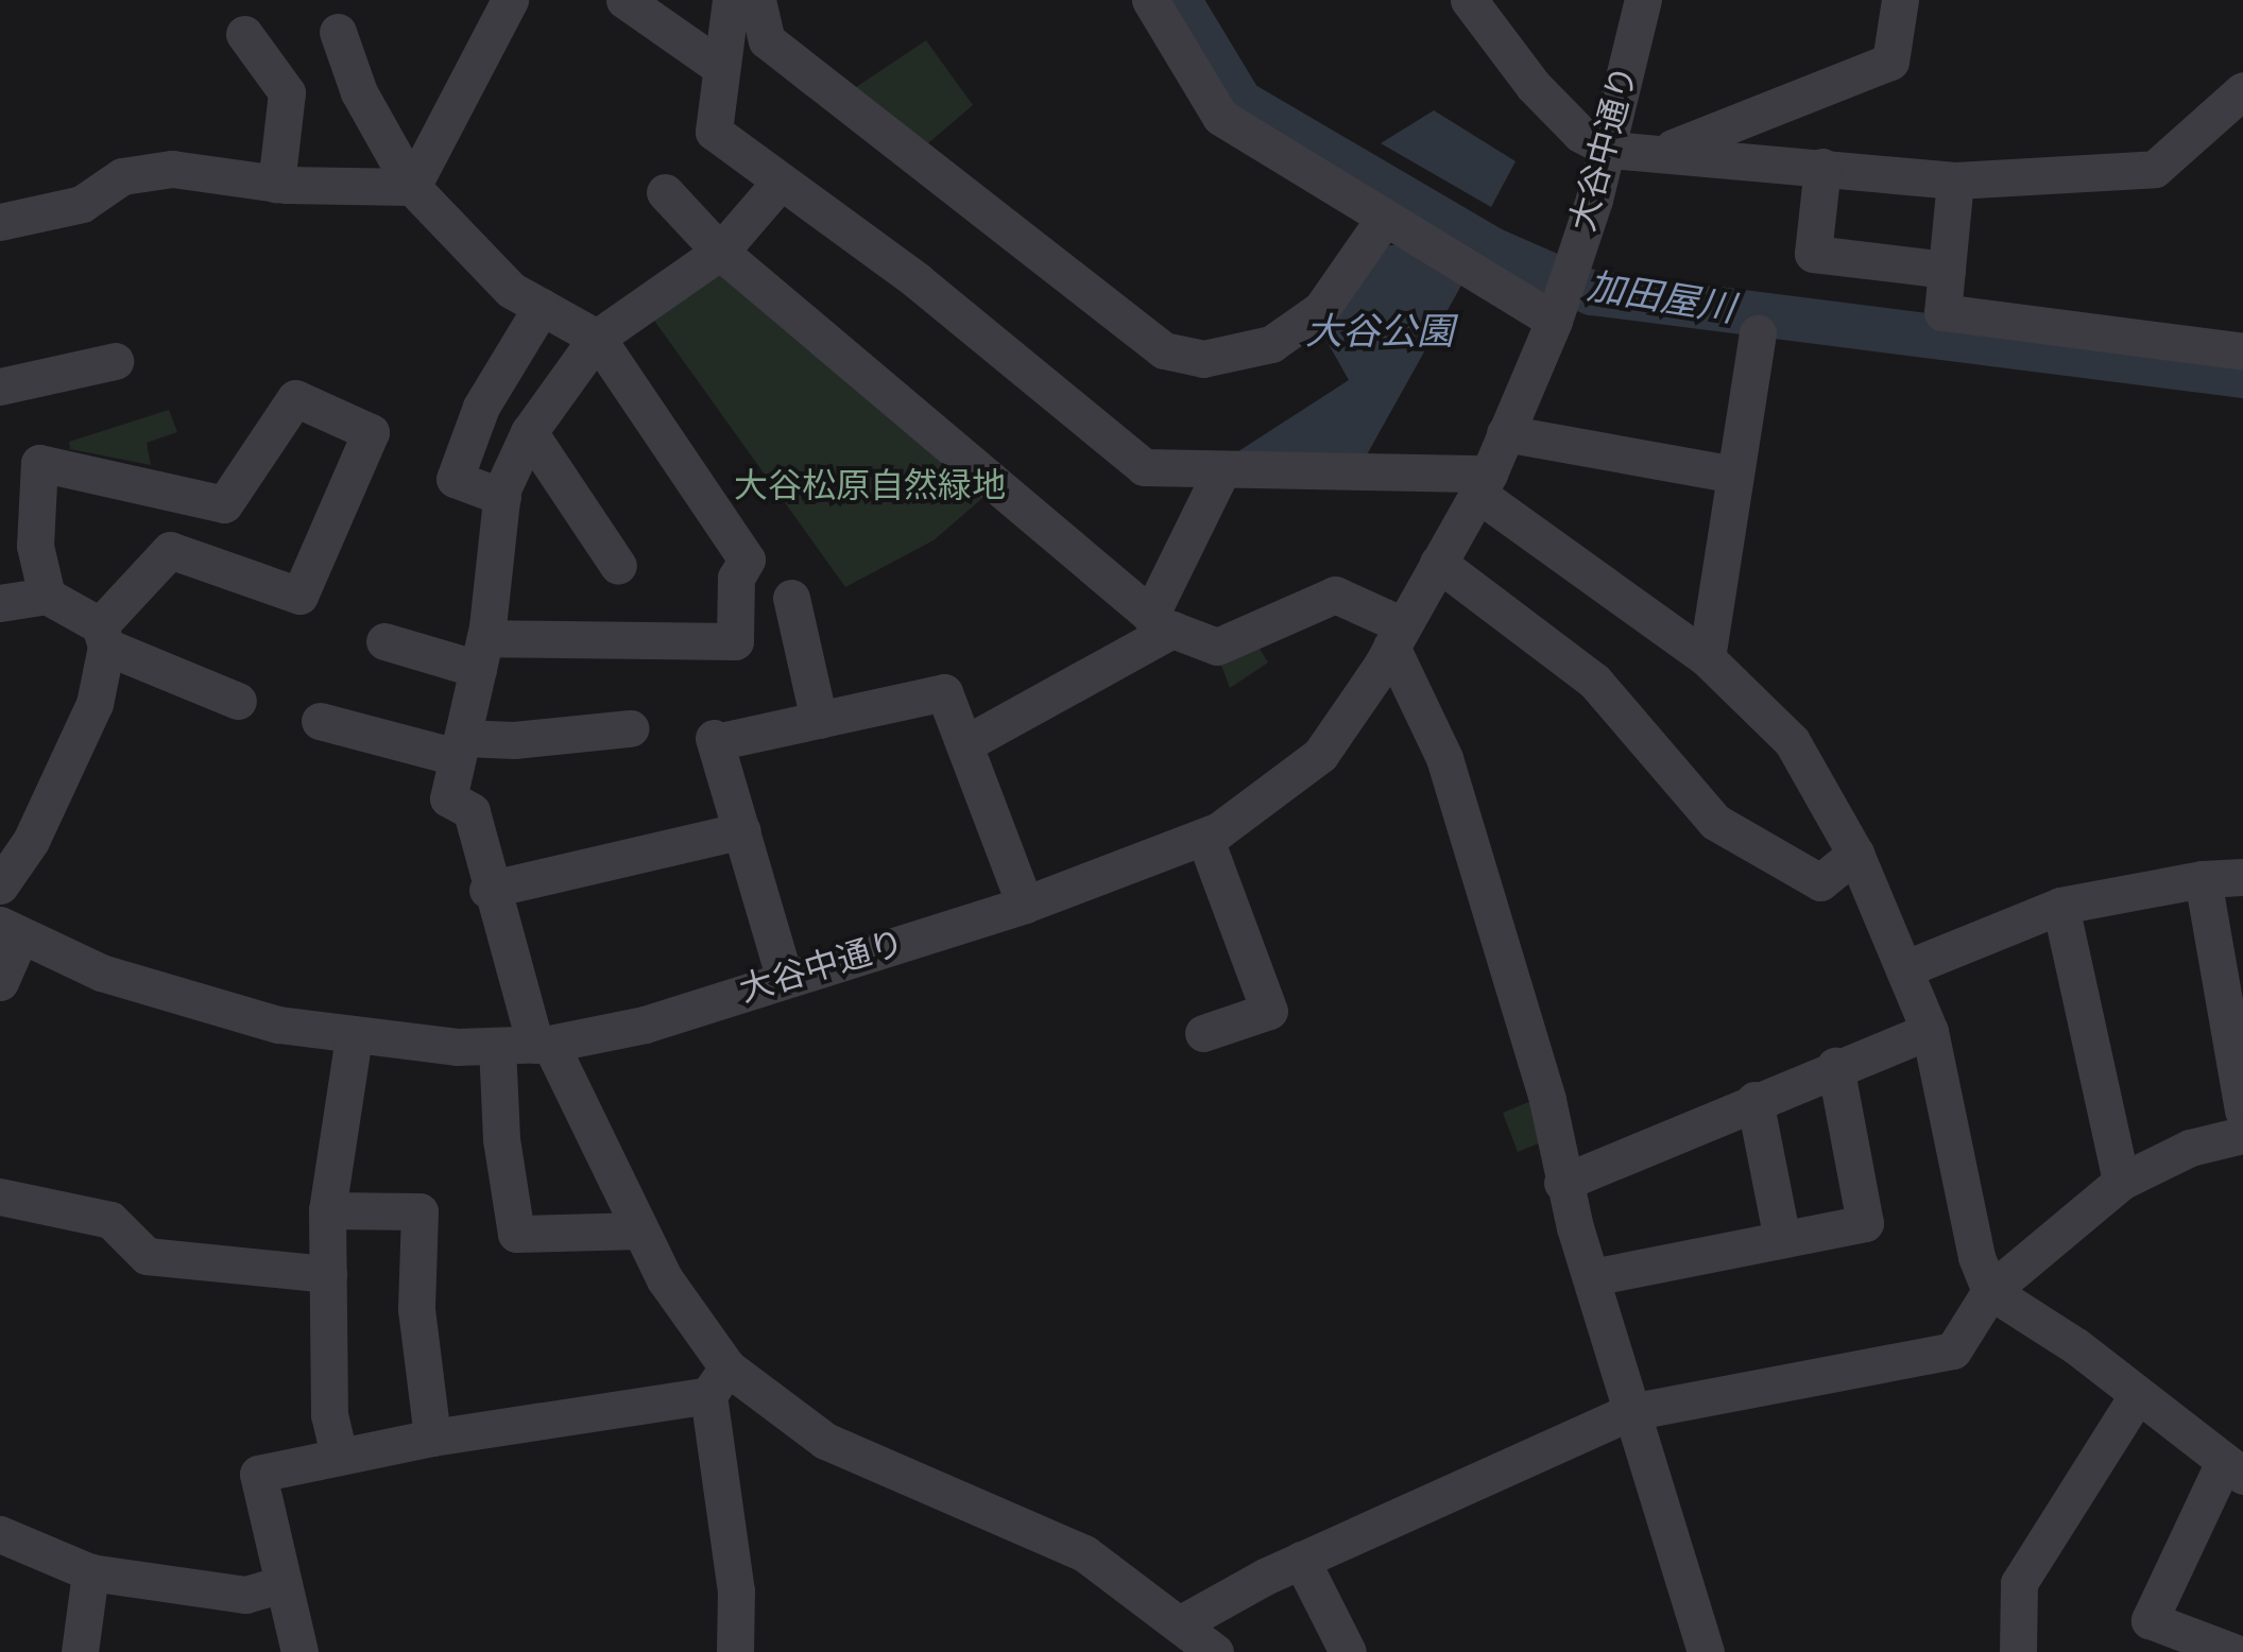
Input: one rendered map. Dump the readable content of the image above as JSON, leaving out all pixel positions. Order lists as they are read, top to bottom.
{
  "streets": {
    "street": ["大谷中通り"]
  },
  "water": ["加田屋川", "大谷公園"],
  "parks": ["大谷松原自然緑地"]
}
